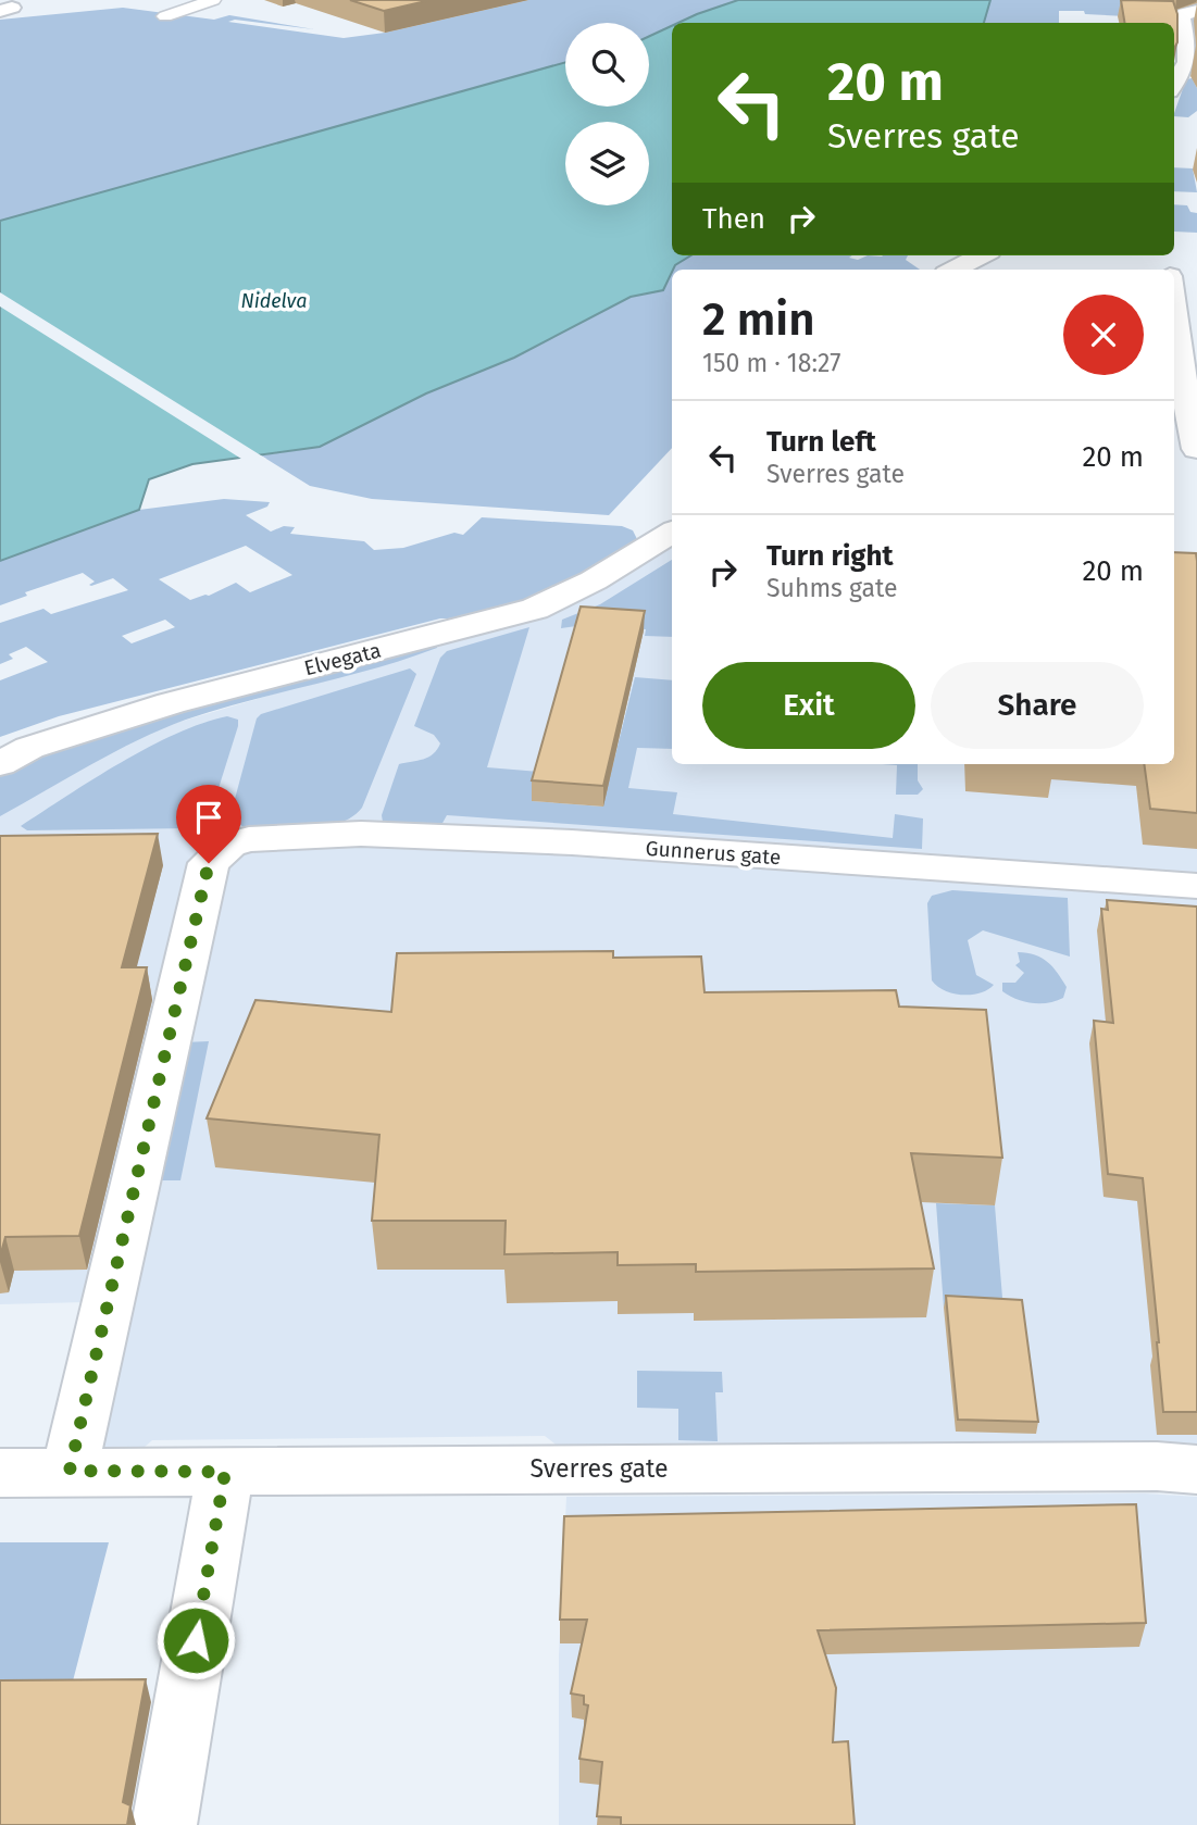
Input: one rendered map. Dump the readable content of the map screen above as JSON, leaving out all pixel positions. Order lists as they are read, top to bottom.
{
  "streets": {
    "street": ["Elvegata", "Gunnerus gate", "Sverres gate"]
  },
  "crossings": [
    ["Gunnerus gate", "Sverres gate"]
  ],
  "water": ["Nidelva"],
  "page": {
    "turn": ["20 m", "Sverres gate"],
    "then": "Then",
    "heading": ["2 min", "150 m · 18:27"],
    "list": [
      {
        "name": "Turn left",
        "note": "Sverres gate",
        "value": "20 m"
      },
      {
        "name": "Turn right",
        "note": "Suhms gate",
        "value": "20 m"
      }
    ],
    "buttons": ["Exit", "Share"]
  }
}
